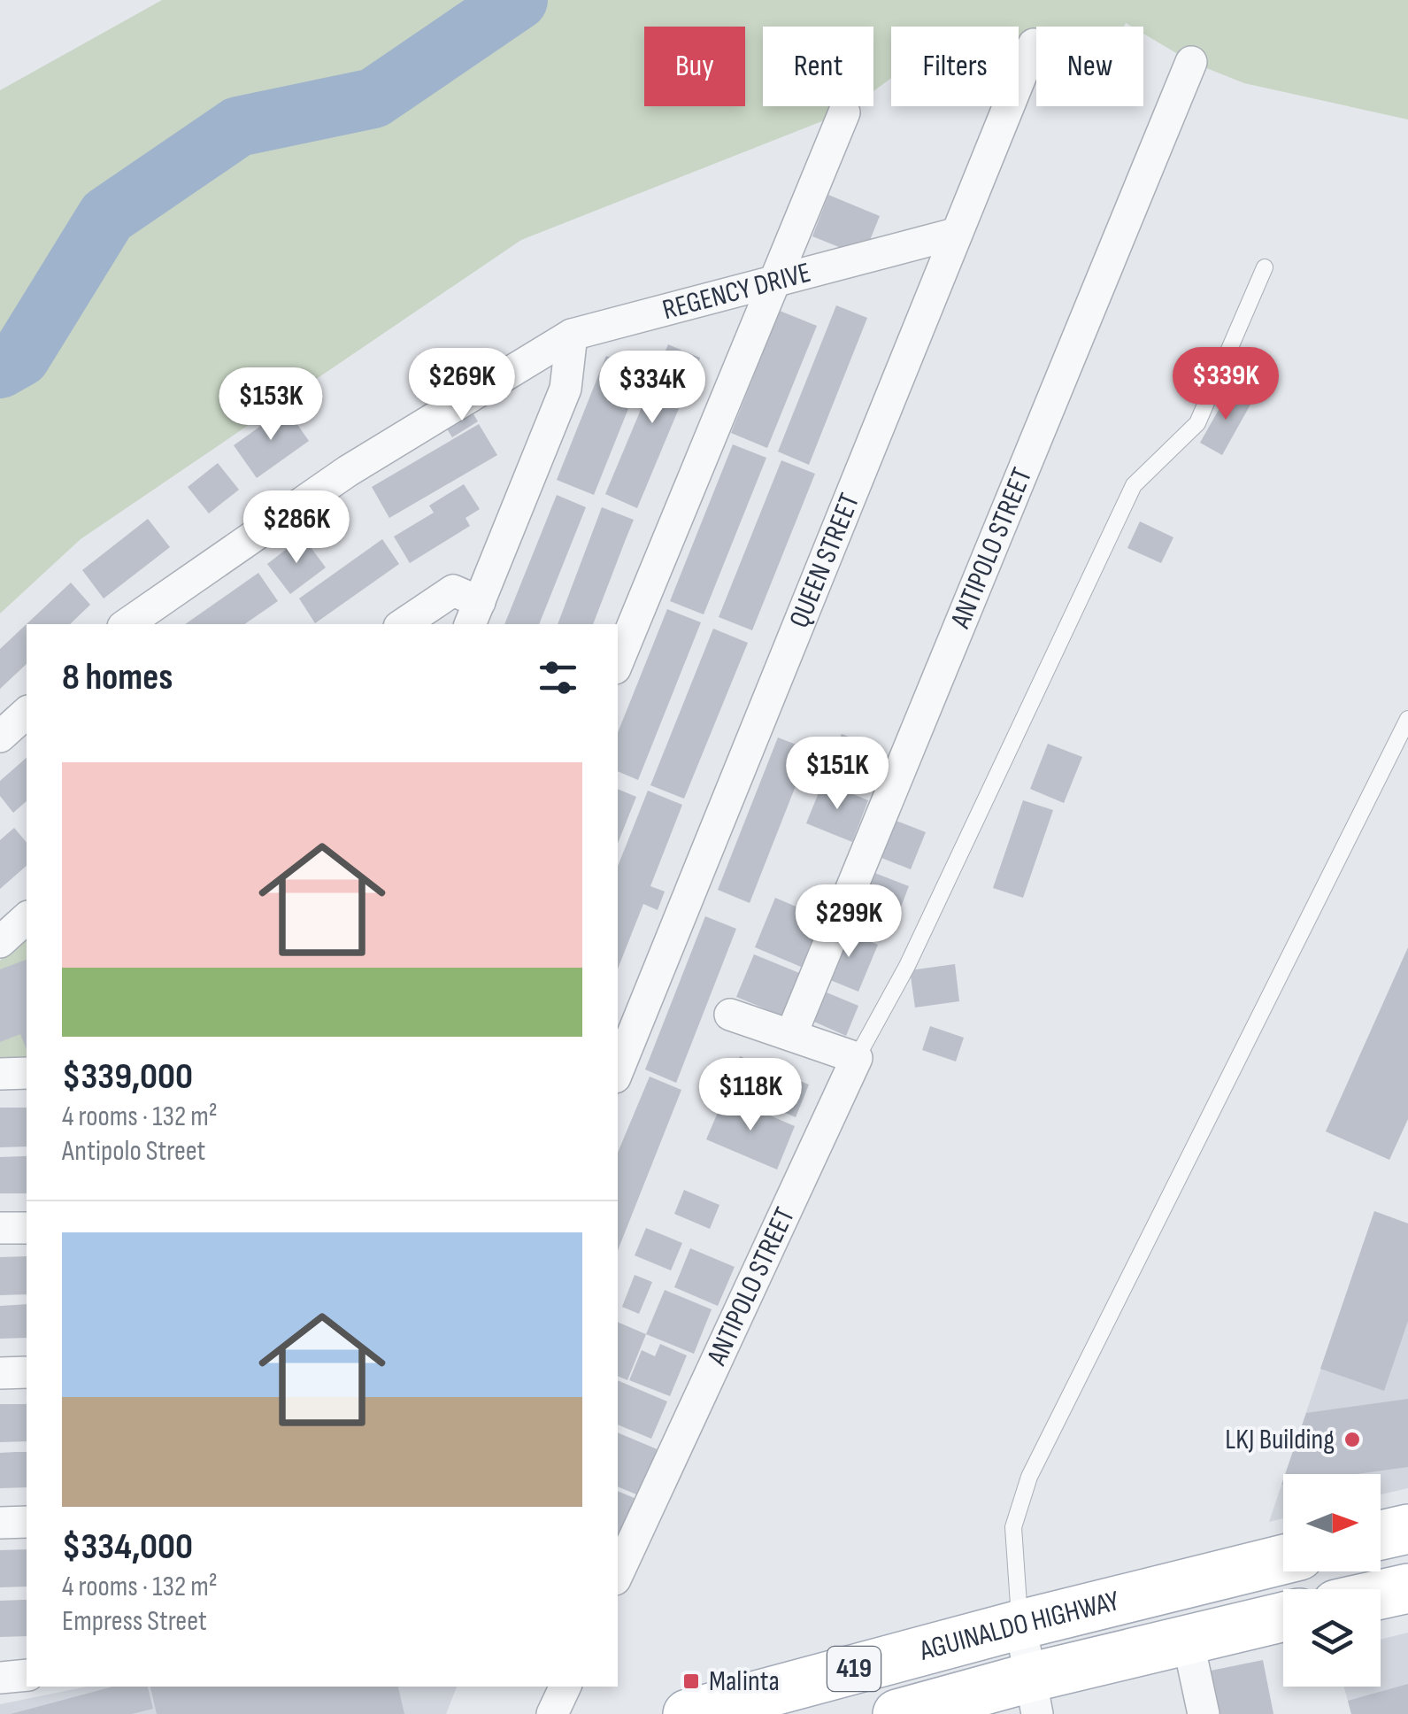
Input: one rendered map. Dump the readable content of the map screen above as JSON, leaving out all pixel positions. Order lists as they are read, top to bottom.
{
  "streets": {
    "main road": ["AGUINALDO HIGHWAY", "419"],
    "street": ["REGENCY DRIVE", "ANTIPOLO STREET", "QUEEN STREET"]
  },
  "crossings": [
    ["REGENCY DRIVE", "QUEEN STREET"]
  ],
  "places": {
    "other": ["LKJ Building"],
    "transit": ["Malinta"]
  },
  "north": "right",
  "page": {
    "chip": [
      "Buy",
      "Rent",
      "Filters",
      "New"
    ],
    "price": [
      "$339K",
      "$269K",
      "$334K",
      "$153K",
      "$286K",
      "$151K",
      "$299K",
      "$118K"
    ],
    "heading": "8 homes",
    "list": [
      {
        "name": "$339,000",
        "note": "4 rooms · 132 m² · Antipolo Street"
      },
      {
        "name": "$334,000",
        "note": "4 rooms · 132 m² · Empress Street"
      }
    ]
  }
}
